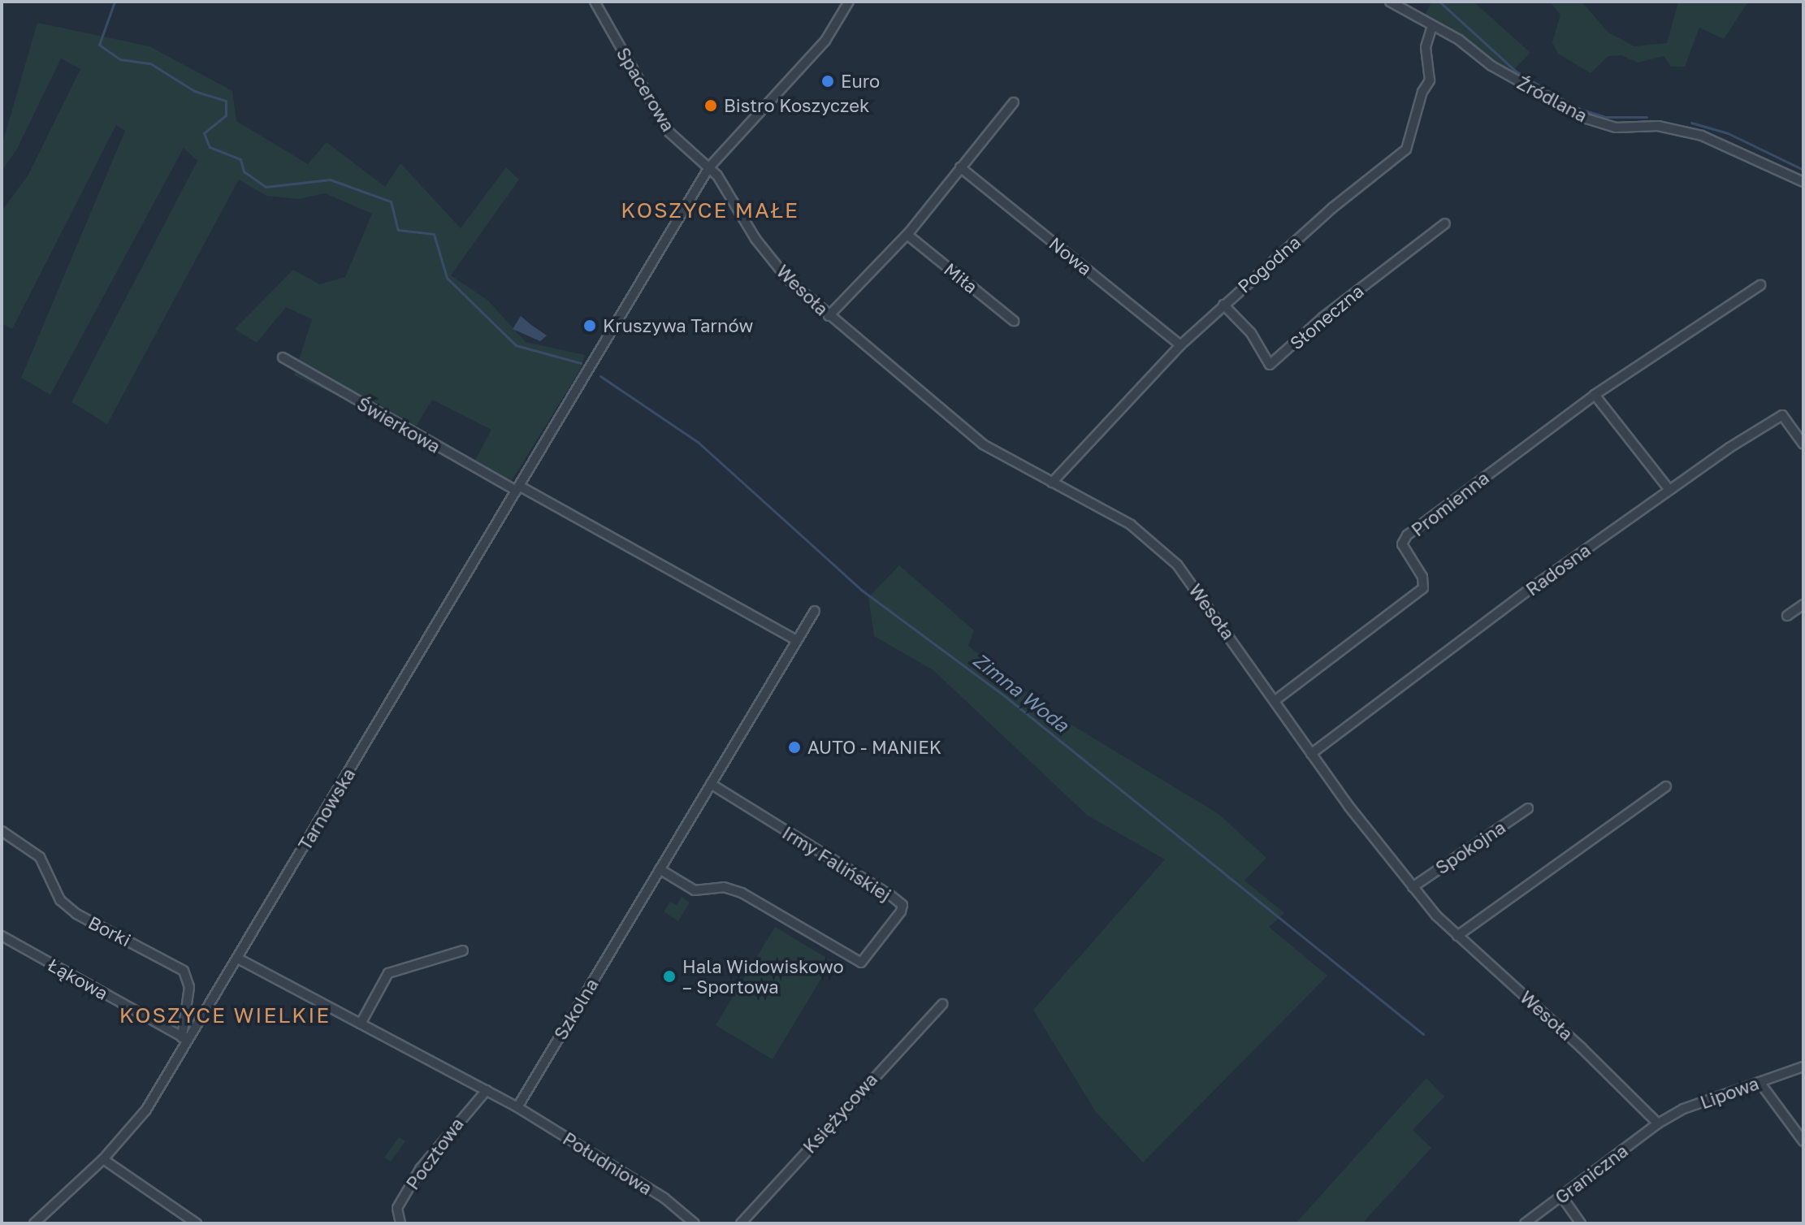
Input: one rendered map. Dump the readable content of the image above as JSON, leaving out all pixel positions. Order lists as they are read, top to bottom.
{
  "streets": {
    "street": [
      "Spacerowa",
      "Źródlana",
      "Nowa",
      "Pogodna",
      "Miła",
      "Wesoła",
      "Słoneczna",
      "Świerkowa",
      "Promienna",
      "Radosna",
      "Tarnowska",
      "Spokojna",
      "Irmy Falińskiej",
      "Borki",
      "Łąkowa",
      "Szkolna",
      "Lipowa",
      "Księżycowa",
      "Pocztowa",
      "Południowa",
      "Graniczna"
    ]
  },
  "crossings": [
    ["Spacerowa", "Wesoła"],
    ["Spacerowa", "Tarnowska"],
    ["Źródlana", "Pogodna"],
    ["Nowa", "Pogodna"],
    ["Pogodna", "Wesoła"],
    ["Pogodna", "Słoneczna"],
    ["Wesoła", "Promienna"],
    ["Wesoła", "Radosna"],
    ["Wesoła", "Tarnowska"],
    ["Wesoła", "Spokojna"],
    ["Wesoła", "Lipowa"],
    ["Wesoła", "Graniczna"],
    ["Świerkowa", "Tarnowska"],
    ["Tarnowska", "Borki"],
    ["Tarnowska", "Łąkowa"],
    ["Irmy Falińskiej", "Szkolna"],
    ["Borki", "Łąkowa"],
    ["Szkolna", "Południowa"],
    ["Lipowa", "Graniczna"]
  ],
  "districts": ["KOSZYCE MAŁE", "KOSZYCE WIELKIE"],
  "water": ["Zimna Woda"],
  "places": [
    "Euro",
    "Bistro Koszyczek",
    "Kruszywa Tarnów",
    "AUTO - MANIEK",
    "Hala Widowiskowo – Sportowa"
  ]
}
